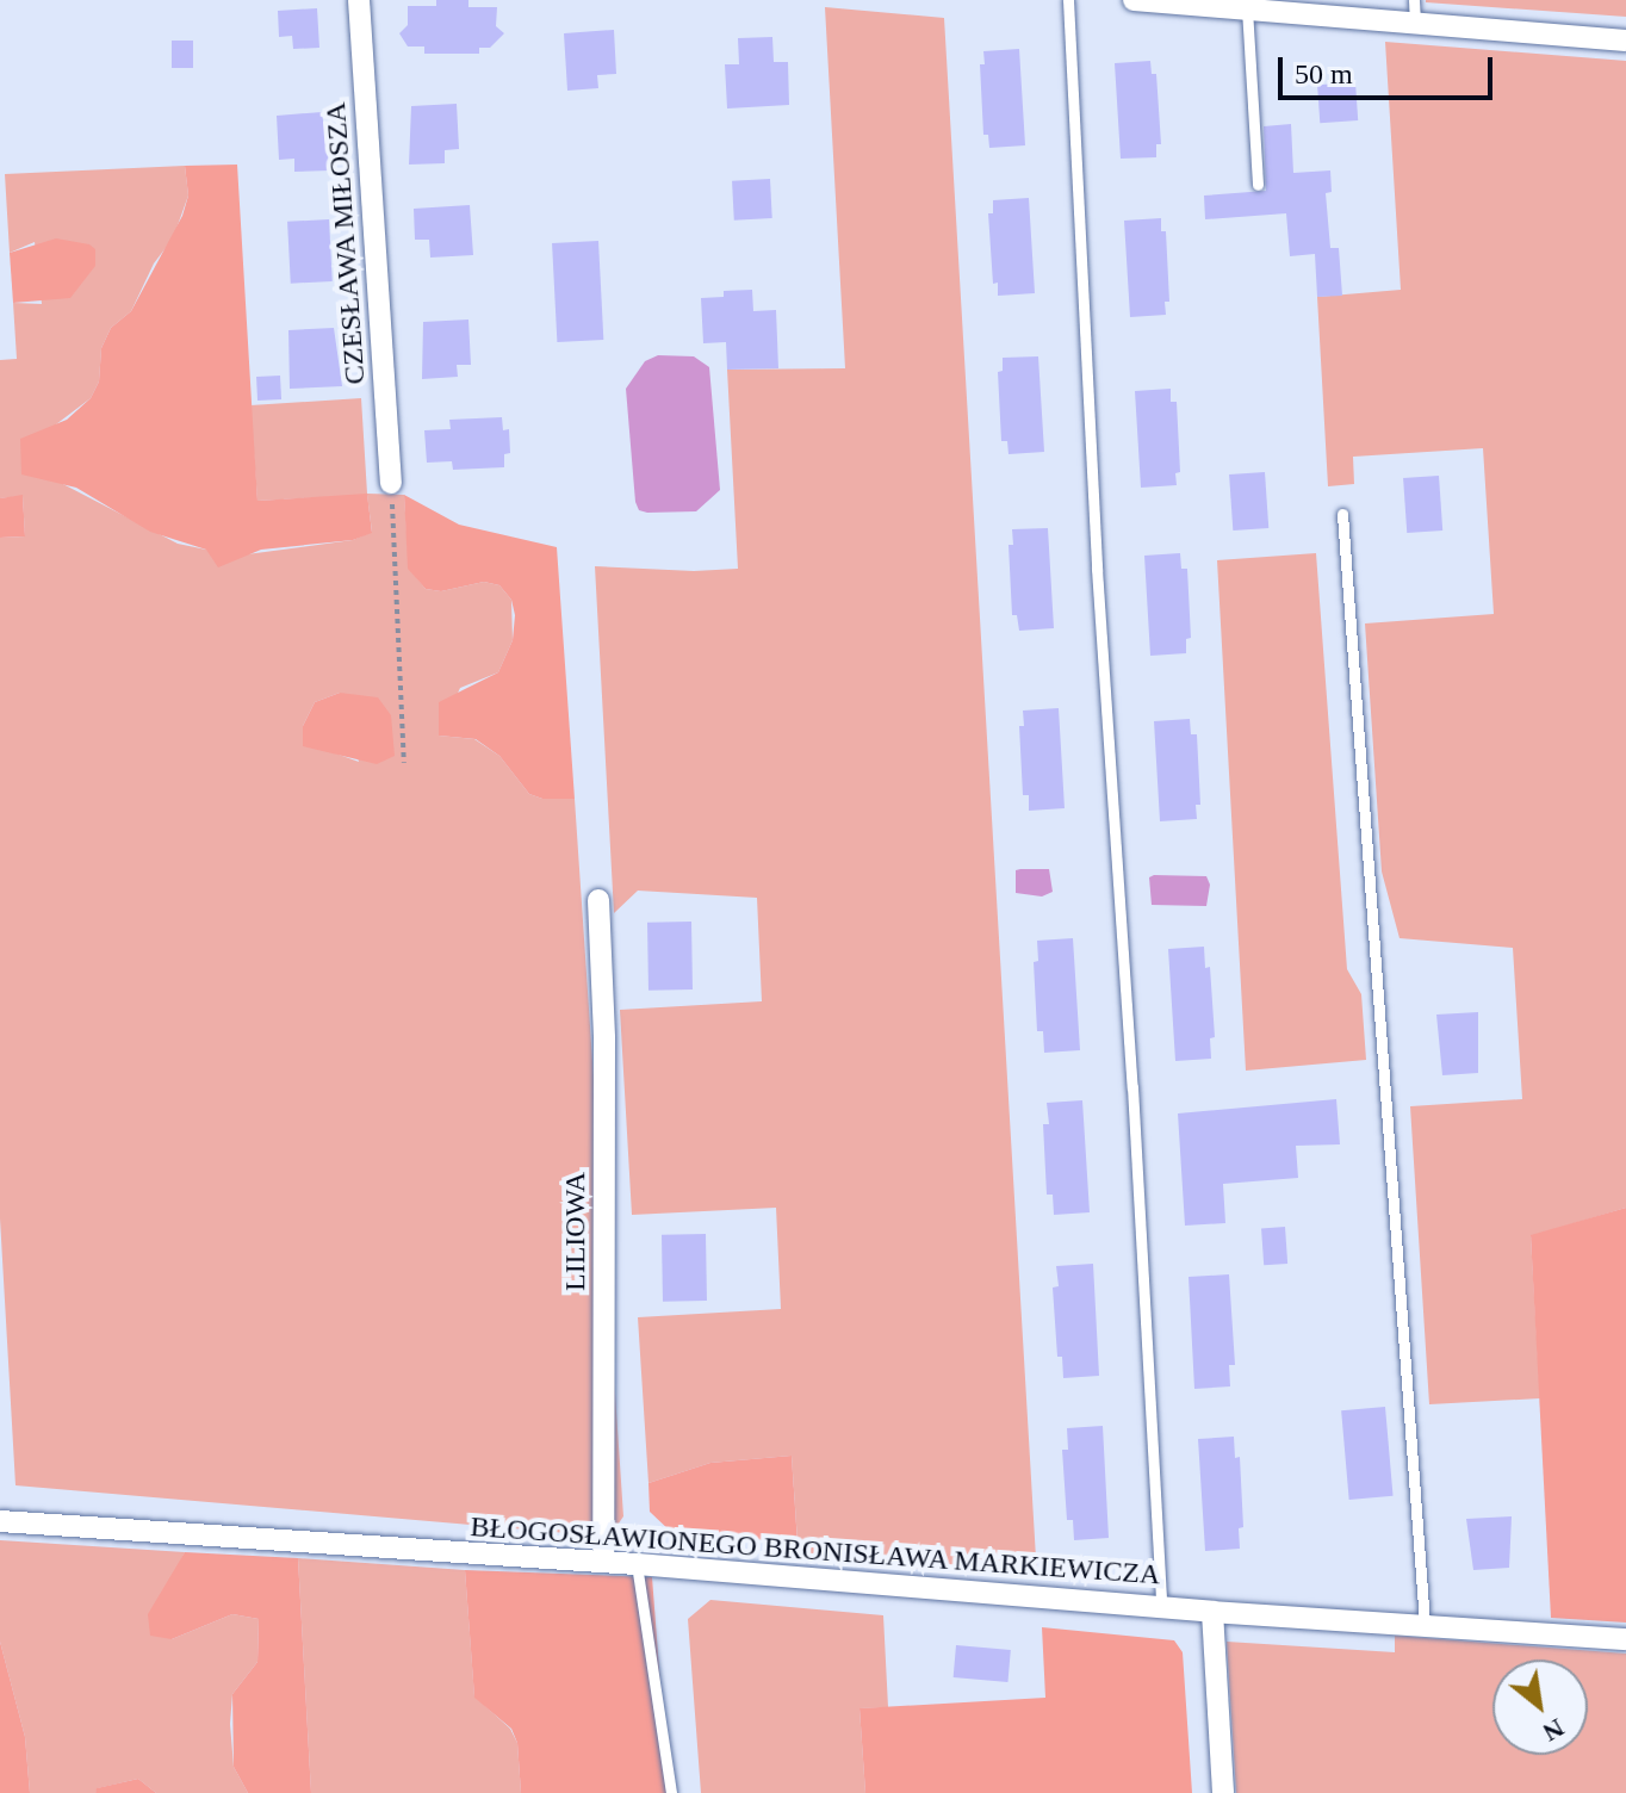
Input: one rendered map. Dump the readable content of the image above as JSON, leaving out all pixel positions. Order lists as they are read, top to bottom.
{
  "streets": {
    "street": ["CZESŁAWA MIŁOSZA", "LILIOWA", "BŁOGOSŁAWIONEGO BRONISŁAWA MARKIEWICZA"]
  },
  "crossings": [
    ["LILIOWA", "BŁOGOSŁAWIONEGO BRONISŁAWA MARKIEWICZA"]
  ],
  "scale_bar": "50 m",
  "north": "bottom right"
}
